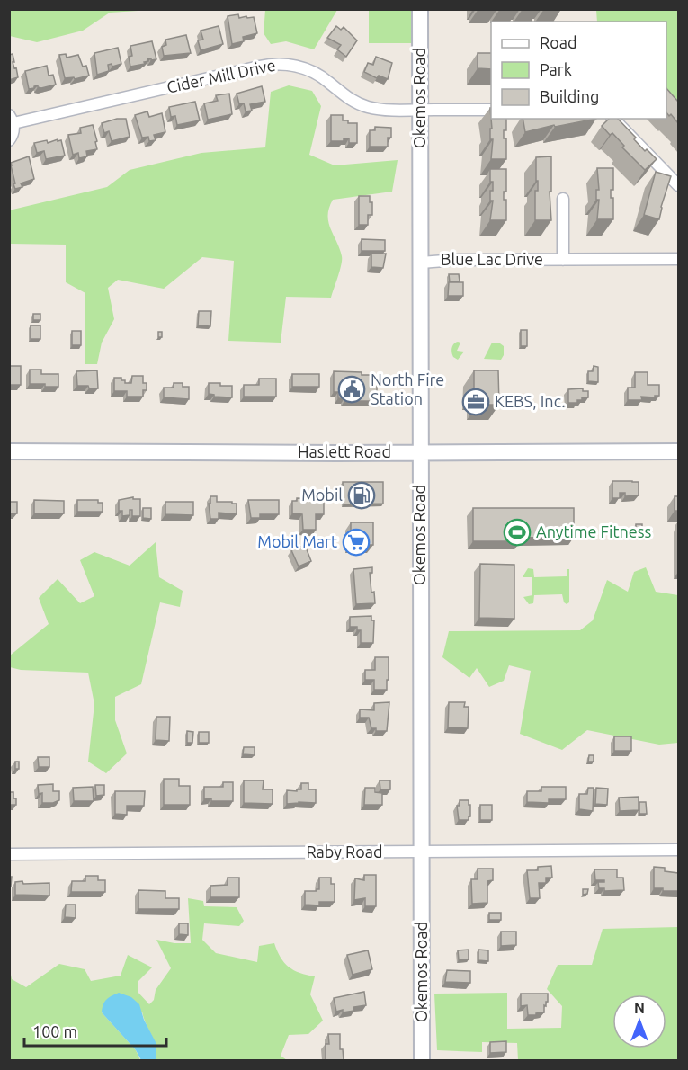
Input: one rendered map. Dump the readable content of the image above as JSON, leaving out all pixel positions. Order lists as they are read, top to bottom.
{
  "streets": {
    "street": [
      "Cider Mill Drive",
      "Okemos Road",
      "Blue Lac Drive",
      "Haslett Road",
      "Raby Road"
    ]
  },
  "crossings": [
    ["Cider Mill Drive", "Okemos Road"],
    ["Okemos Road", "Blue Lac Drive"],
    ["Okemos Road", "Haslett Road"],
    ["Okemos Road", "Raby Road"]
  ],
  "places": {
    "public building": ["North Fire Station"],
    "office": ["KEBS, Inc."],
    "fuel station": ["Mobil"],
    "sports": ["Anytime Fitness"],
    "supermarket": ["Mobil Mart"]
  },
  "legend": ["Road", "Park", "Building"],
  "scale_bar": "100 m",
  "north": "top"
}
